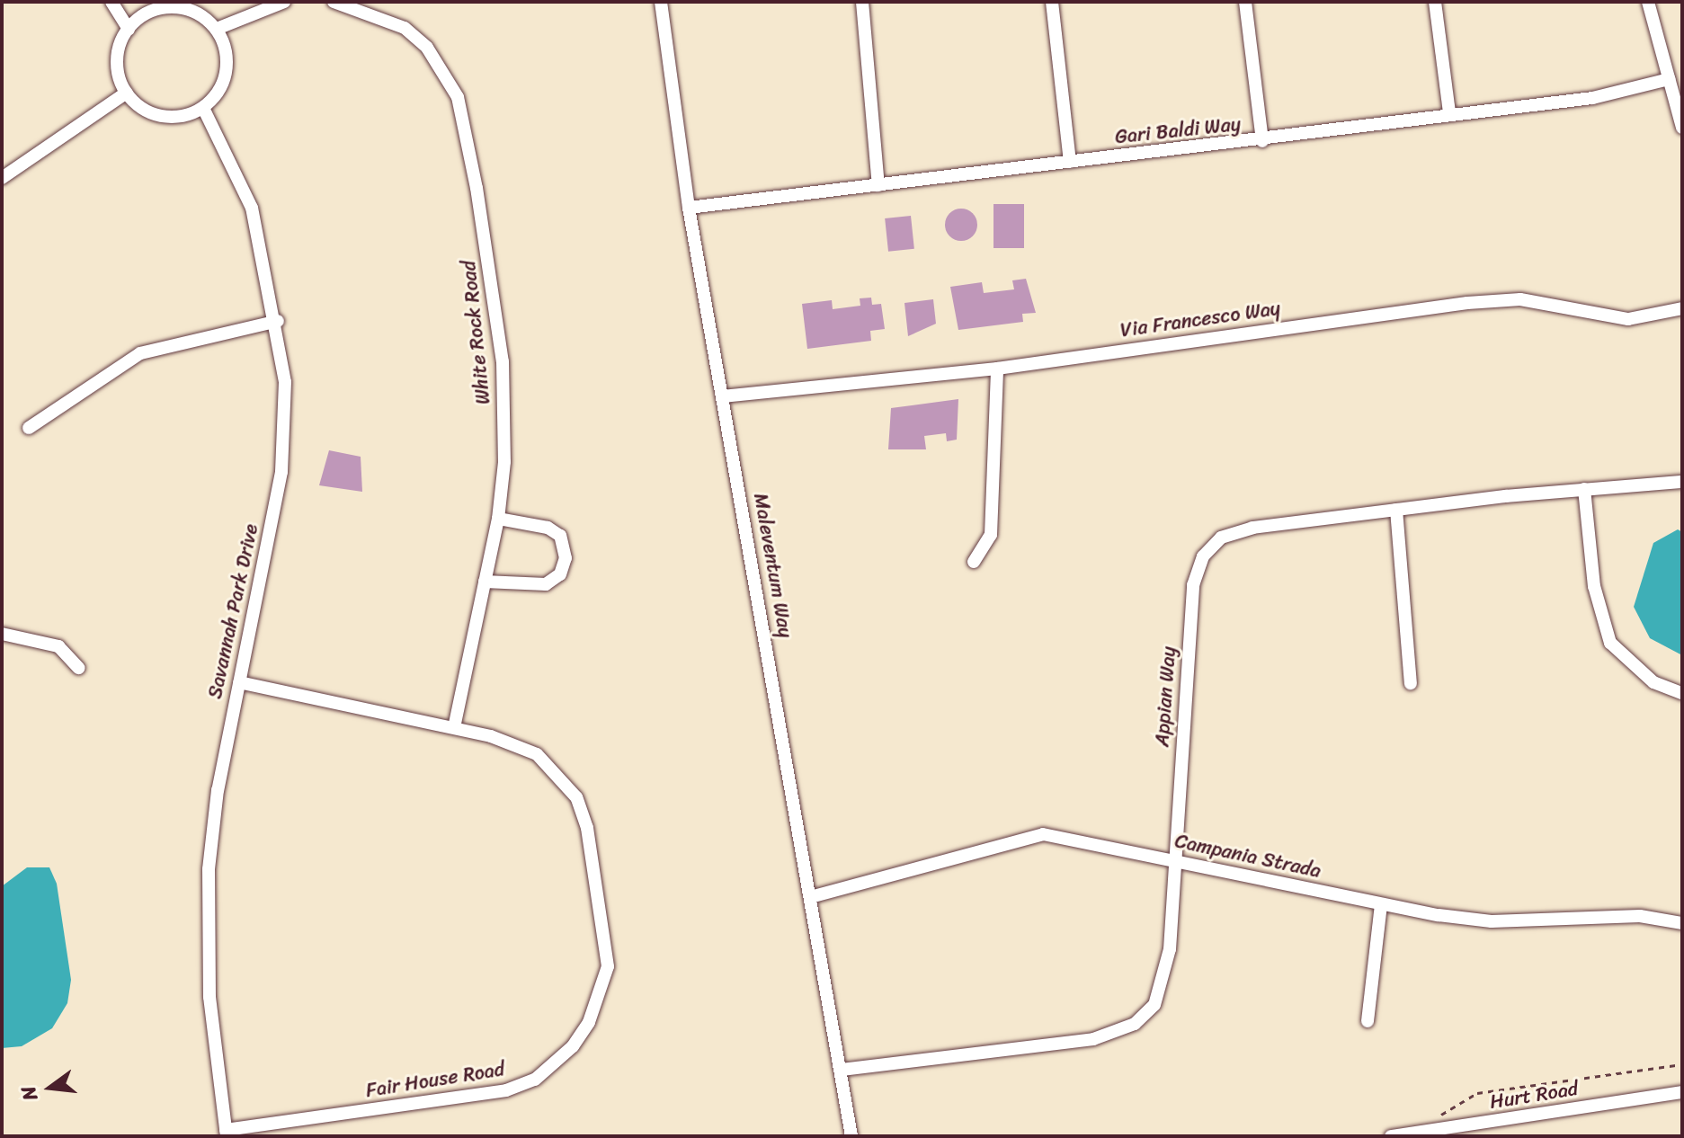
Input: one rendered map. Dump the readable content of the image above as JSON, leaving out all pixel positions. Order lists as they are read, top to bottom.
{
  "streets": {
    "street": [
      "Gari Baldi Way",
      "Via Francesco Way",
      "White Rock Road",
      "Maleventum Way",
      "Savannah Park Drive",
      "Appian Way",
      "Campania Strada",
      "Fair House Road",
      "Hurt Road"
    ]
  },
  "crossings": [
    ["Gari Baldi Way", "Maleventum Way"],
    ["Via Francesco Way", "Maleventum Way"],
    ["White Rock Road", "Fair House Road"],
    ["Maleventum Way", "Appian Way"],
    ["Maleventum Way", "Campania Strada"],
    ["Savannah Park Drive", "Fair House Road"],
    ["Appian Way", "Campania Strada"]
  ],
  "north": "left"
}
